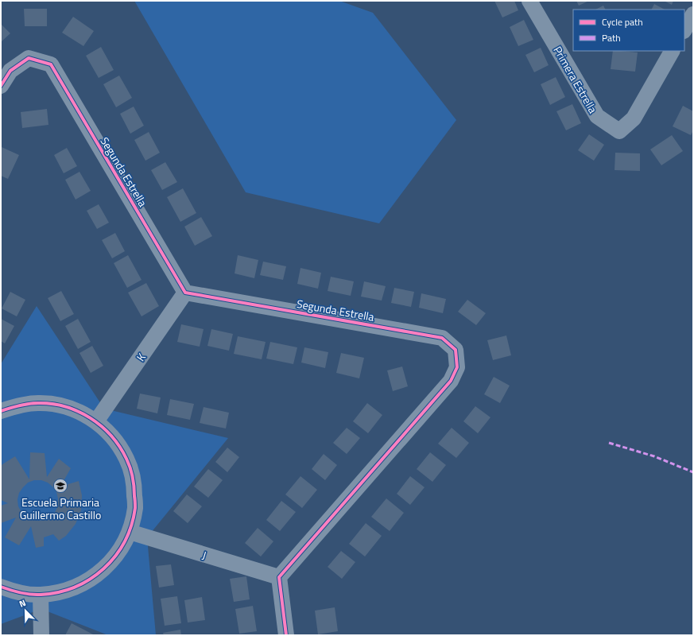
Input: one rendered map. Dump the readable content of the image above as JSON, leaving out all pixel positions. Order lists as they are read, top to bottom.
{
  "streets": {
    "street": [
      "Primera Estrella",
      "Segunda Estrella",
      "K",
      "J"
    ]
  },
  "crossings": [
    ["Segunda Estrella", "K"],
    ["Segunda Estrella", "J"]
  ],
  "places": {
    "school or university": ["Escuela Primaria Guillermo Castillo"]
  },
  "legend": ["Cycle path", "Path"],
  "north": "top left"
}
